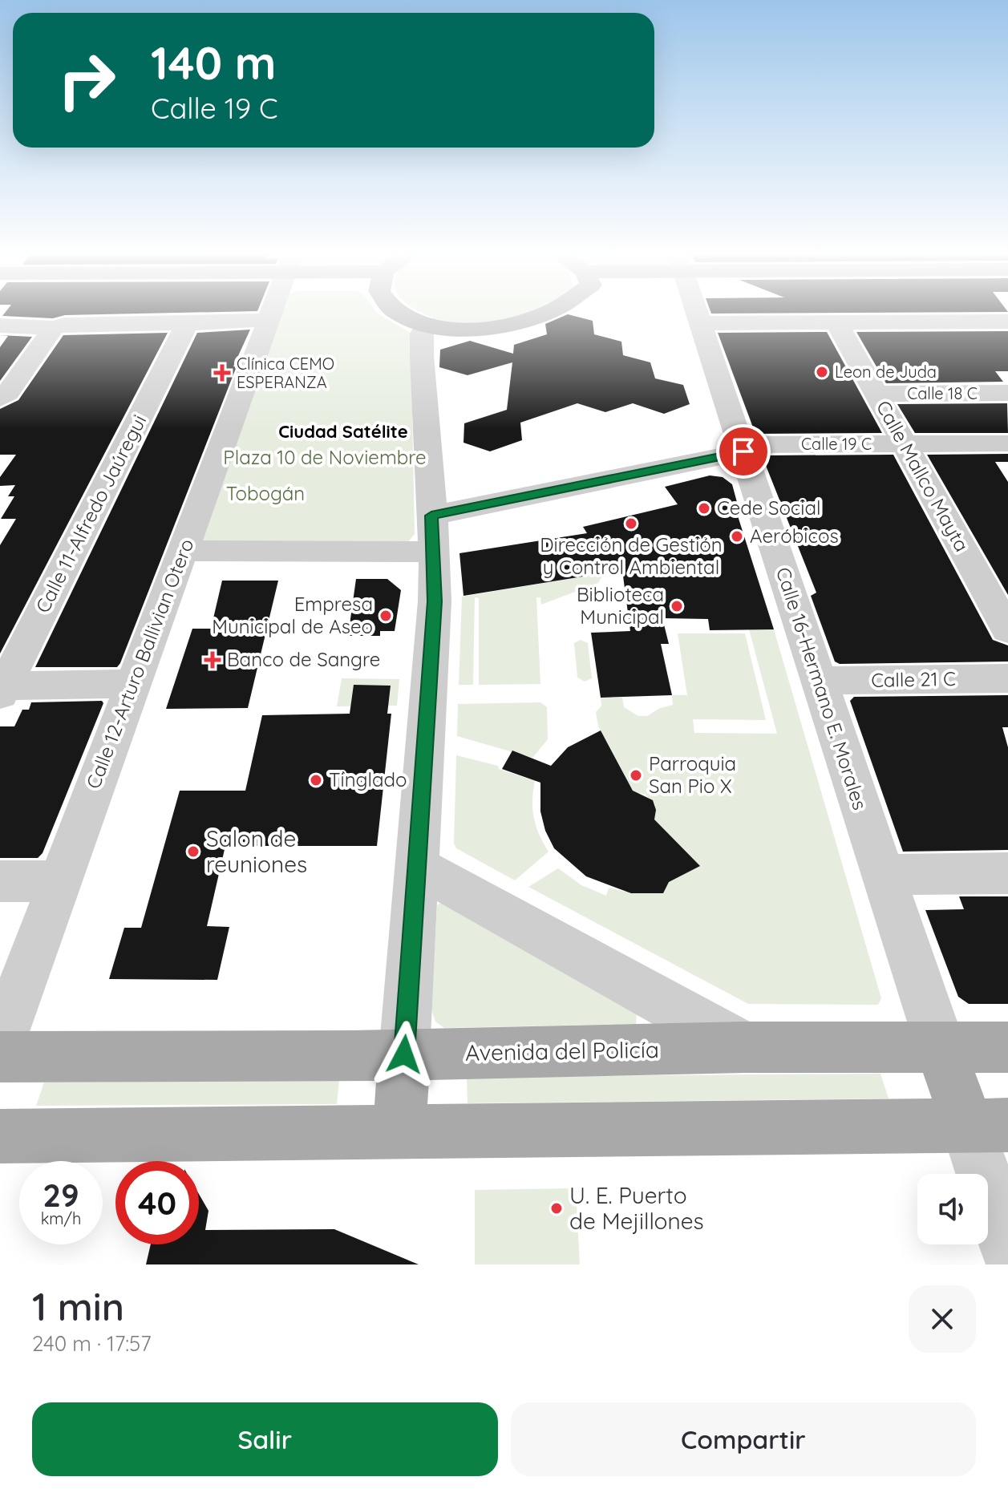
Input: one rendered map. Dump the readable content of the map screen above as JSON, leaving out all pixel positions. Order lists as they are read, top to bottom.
{
  "streets": {
    "main road": ["Avenida del Policía"],
    "street": [
      "Calle 18 C",
      "Calle 19 C",
      "Calle Mallco Mayta",
      "Calle 11-Alfredo Jaúregui",
      "Calle 12-Arturo Ballivian Otero",
      "Calle 21 C",
      "Calle 16-Hermano E. Morales"
    ]
  },
  "crossings": [
    ["Calle 18 C", "Calle Mallco Mayta"],
    ["Calle 19 C", "Calle Mallco Mayta"],
    ["Calle 19 C", "Calle 12-Arturo Ballivian Otero"],
    ["Calle 19 C", "Calle 16-Hermano E. Morales"],
    ["Calle 21 C", "Calle 16-Hermano E. Morales"],
    ["Calle 16-Hermano E. Morales", "Avenida del Policía"]
  ],
  "districts": ["Ciudad Satélite"],
  "parks": ["Plaza 10 de Noviembre", "Tobogán"],
  "places": {
    "other": [
      "Leon de Juda",
      "Cede Social",
      "Dirección de Gestión y Control Ambiental",
      "Aeróbicos",
      "Biblioteca Municipal",
      "Empresa Municipal de Aseo",
      "Parroquia San Pio X",
      "Tinglado",
      "Salon de reuniones",
      "U. E. Puerto de Mejillones"
    ],
    "health": ["Clínica CEMO ESPERANZA", "Banco de Sangre"]
  },
  "page": {
    "turn": ["140 m", "Calle 19 C"],
    "speed": "29 km/h",
    "limit": "40",
    "heading": ["1 min", "240 m · 17:57"],
    "buttons": ["Salir", "Compartir"]
  }
}
